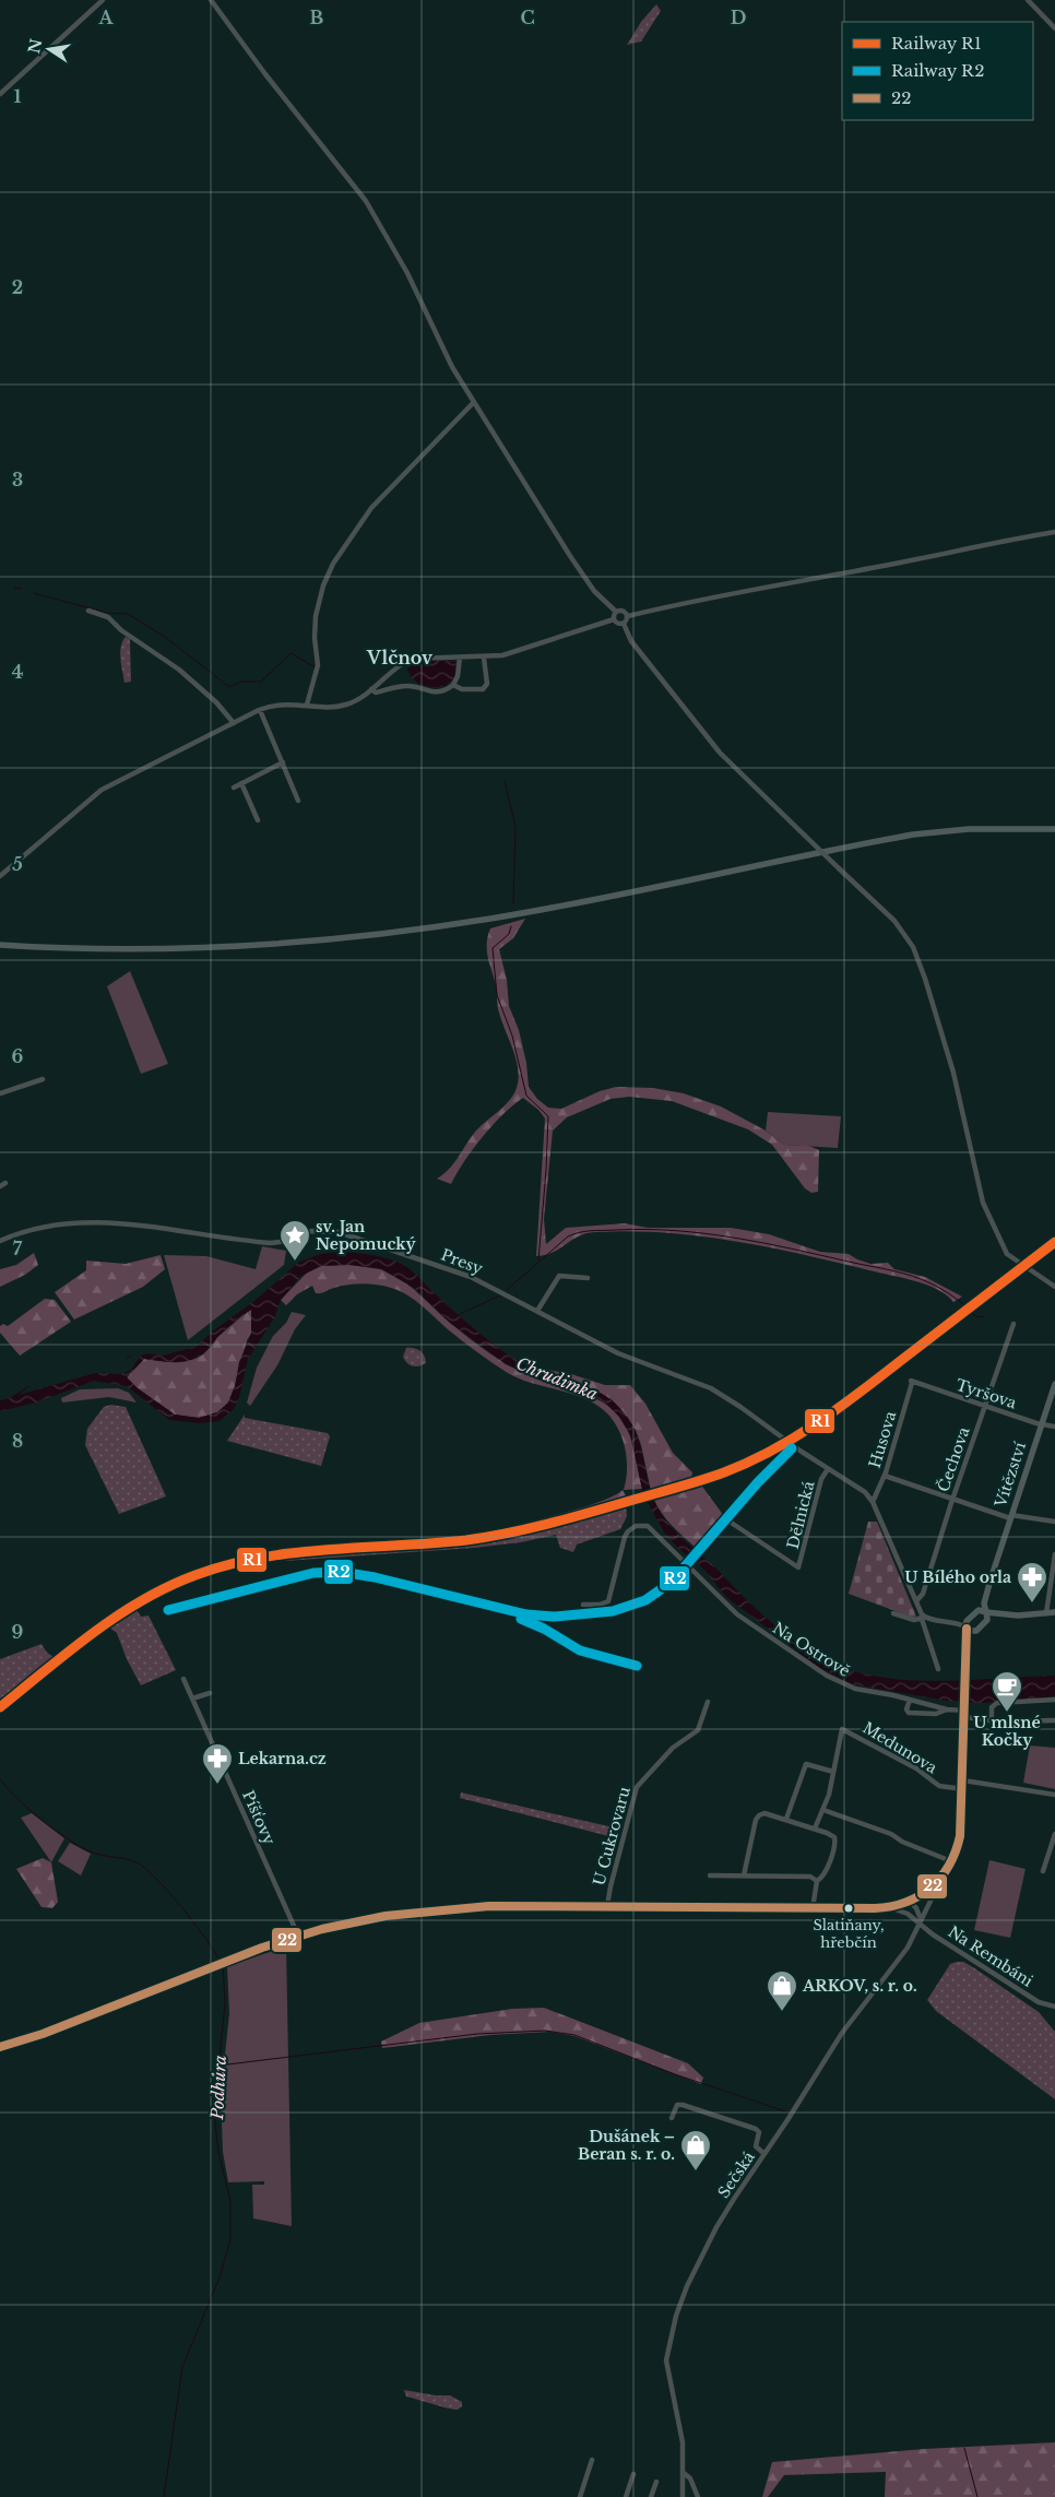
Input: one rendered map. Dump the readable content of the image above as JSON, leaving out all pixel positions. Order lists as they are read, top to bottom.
{
  "streets": {
    "main road": ["Vítězství"],
    "street": [
      "Presy",
      "Tyršova",
      "Husova",
      "Čechova",
      "Dělnická",
      "Na Ostrově",
      "Medunova",
      "Píšťovy",
      "U Cukrovaru",
      "Na Rembáni",
      "Sečská"
    ]
  },
  "crossings": [
    ["Presy", "Husova"],
    ["Presy", "Dělnická"],
    ["Tyršova", "Husova"],
    ["Tyršova", "Čechova"],
    ["Tyršova", "Vítězství"],
    ["Na Rembáni", "Sečská"]
  ],
  "districts": ["Vlčnov"],
  "water": ["Chrudimka", "Podhůra"],
  "places": {
    "place": ["sv. Jan Nepomucký"],
    "pharmacy": ["U Bílého orla", "Lekarna.cz"],
    "cafe": ["U mlsné Kočky"],
    "other": ["Slatiňany, hřebčín"],
    "shop": ["ARKOV, s. r. o.", "Dušánek – Beran s. r. o."]
  },
  "lines": ["rail line R1", "rail line R2", "transit line 22"],
  "legend": ["Railway R1", "Railway R2", "22"],
  "north": "left",
  "grid": {
    "columns": [
      "A",
      "B",
      "C",
      "D"
    ],
    "rows": [
      "1",
      "2",
      "3",
      "4",
      "5",
      "6",
      "7",
      "8",
      "9"
    ]
  }
}
